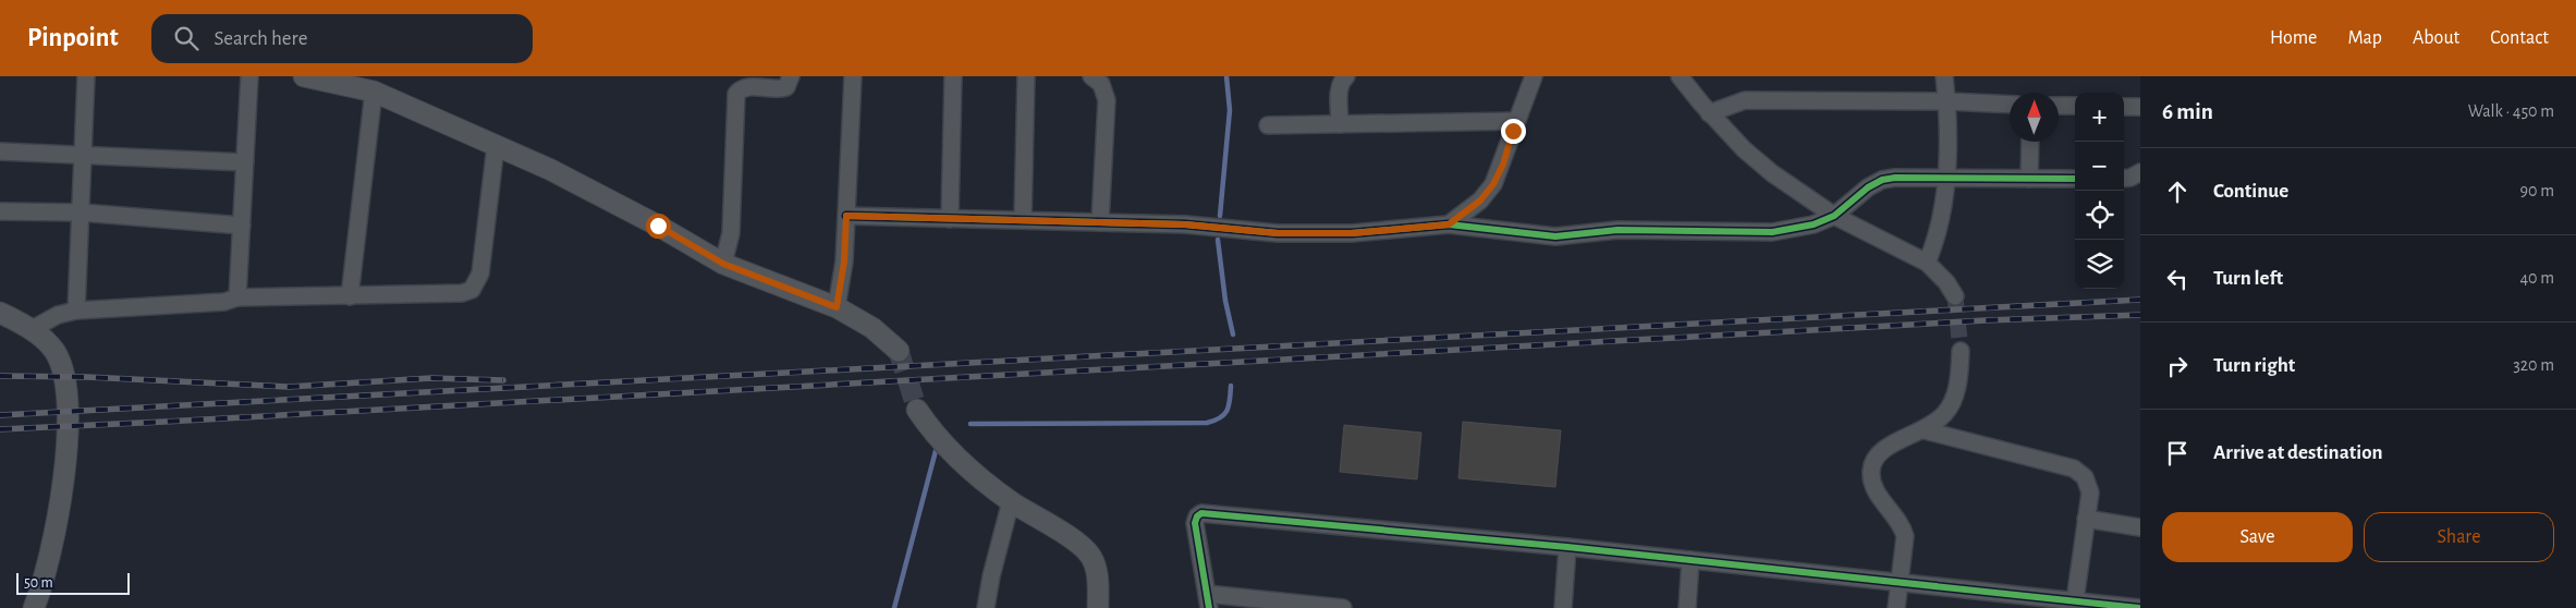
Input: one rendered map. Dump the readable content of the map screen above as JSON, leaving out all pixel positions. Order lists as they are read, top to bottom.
{
  "scale_bar": "50 m",
  "north": "top",
  "page": {
    "header": "Pinpoint",
    "search": "Search here",
    "nav": [
      "Home",
      "Map",
      "About",
      "Contact"
    ],
    "heading": ["6 min", "Walk · 450 m"],
    "map_buttons": ["+", "−"],
    "list": [
      ["Continue", "90 m"],
      ["Turn left", "40 m"],
      ["Turn right", "320 m"],
      "Arrive at destination"
    ],
    "buttons": ["Save", "Share"],
    "scale": "50 m"
  }
}
